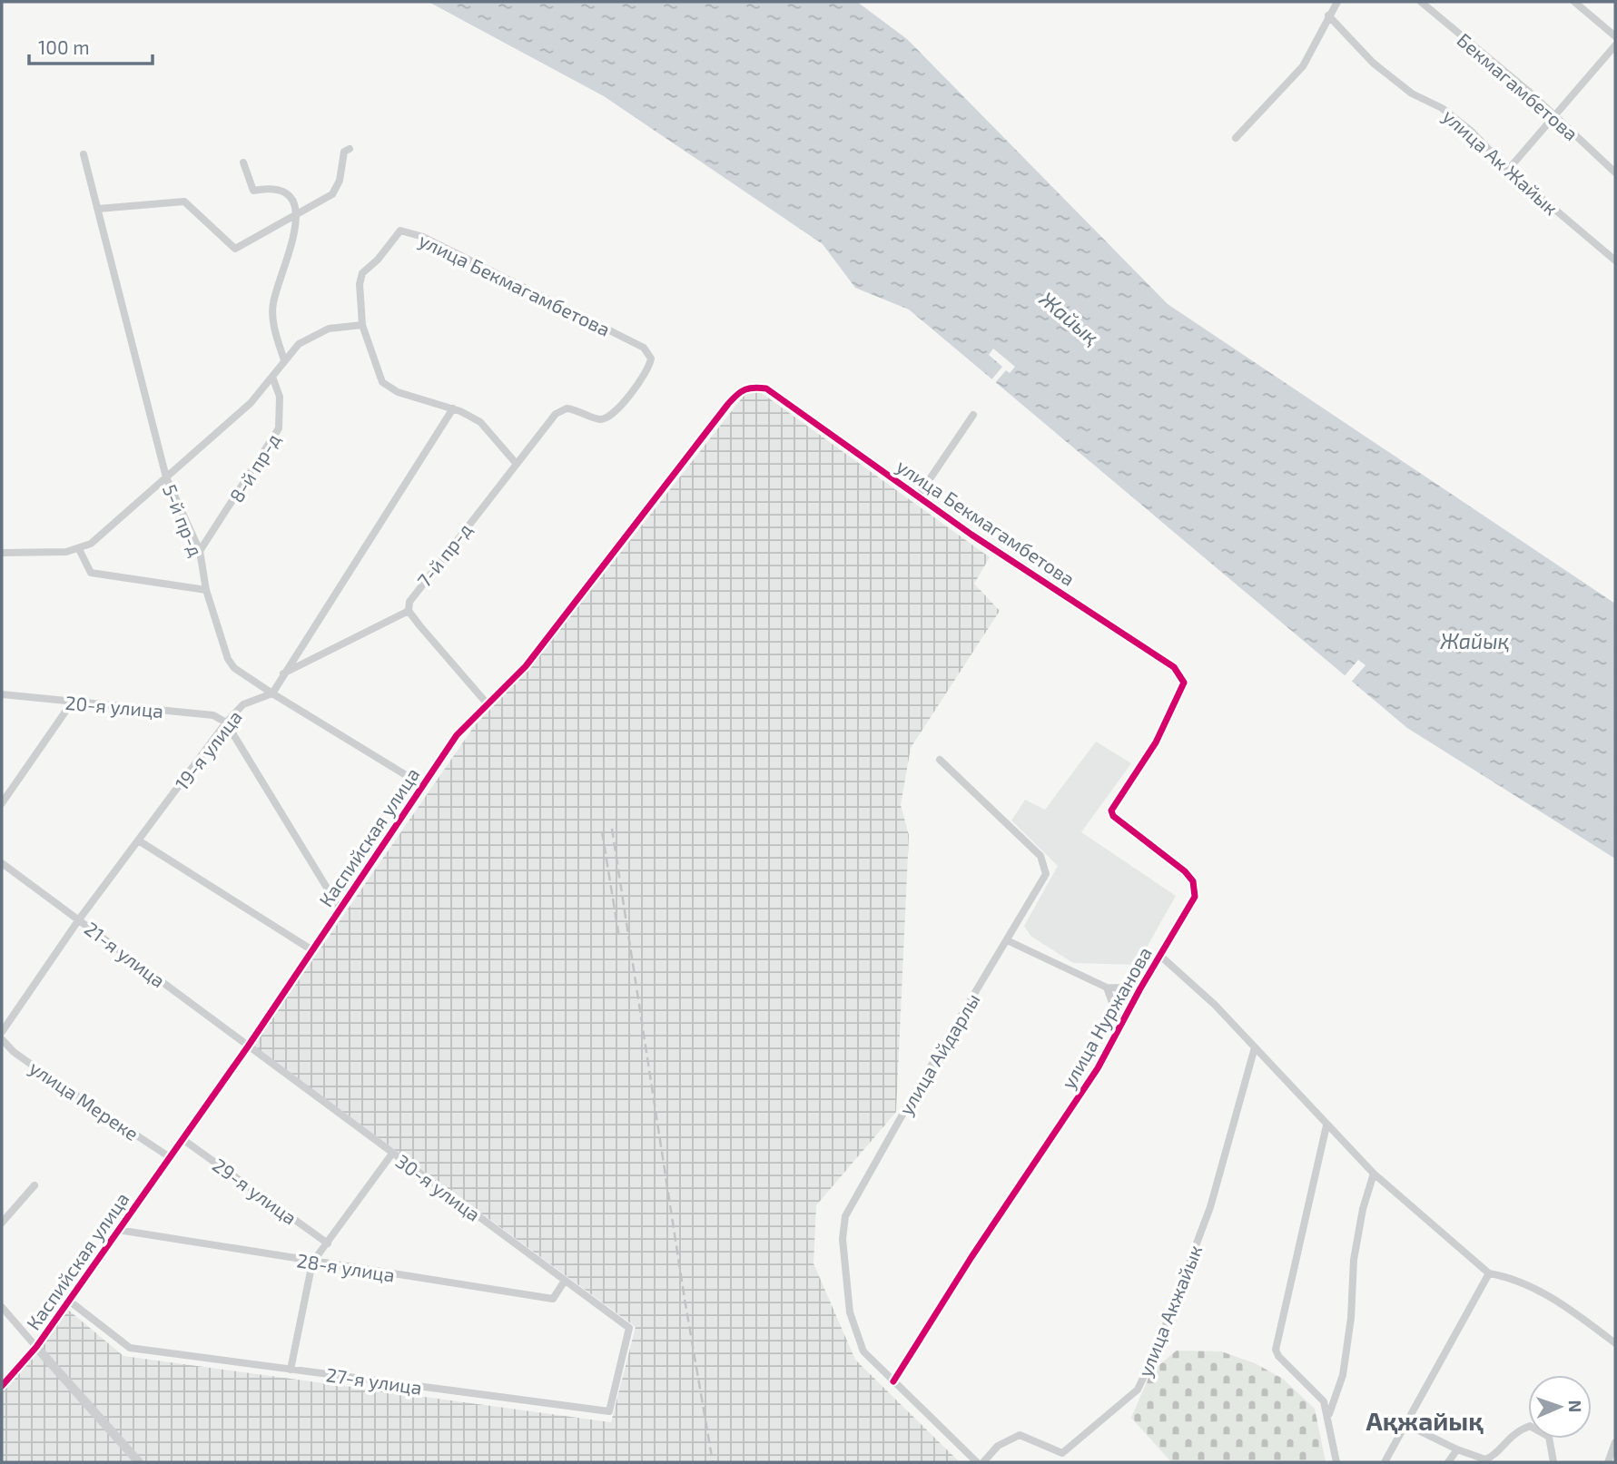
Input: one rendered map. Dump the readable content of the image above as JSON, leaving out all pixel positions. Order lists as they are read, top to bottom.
{
  "streets": {
    "street": [
      "Бекмагамбетова",
      "улица Ак Жайык",
      "улица Бекмагамбетова",
      "8-й пр-д",
      "5-й пр-д",
      "7-й пр-д",
      "20-я улица",
      "19-я улица",
      "Каспийская улица",
      "21-я улица",
      "улица Нуржанова",
      "улица Айдарлы",
      "улица Мереке",
      "30-я улица",
      "29-я улица",
      "28-я улица",
      "улица Акжайык",
      "27-я улица"
    ]
  },
  "crossings": [
    ["улица Бекмагамбетова", "7-й пр-д"],
    ["улица Бекмагамбетова", "Каспийская улица"],
    ["улица Бекмагамбетова", "улица Нуржанова"],
    ["8-й пр-д", "5-й пр-д"],
    ["5-й пр-д", "19-я улица"],
    ["5-й пр-д", "Каспийская улица"],
    ["7-й пр-д", "Каспийская улица"],
    ["20-я улица", "19-я улица"],
    ["19-я улица", "21-я улица"],
    ["Каспийская улица", "21-я улица"],
    ["Каспийская улица", "улица Мереке"],
    ["Каспийская улица", "30-я улица"],
    ["Каспийская улица", "29-я улица"],
    ["Каспийская улица", "28-я улица"],
    ["Каспийская улица", "27-я улица"],
    ["21-я улица", "30-я улица"],
    ["улица Нуржанова", "улица Айдарлы"],
    ["30-я улица", "28-я улица"],
    ["30-я улица", "27-я улица"]
  ],
  "districts": ["Ақжайық"],
  "water": ["Жайық"],
  "scale_bar": "100 m",
  "north": "right"
}
